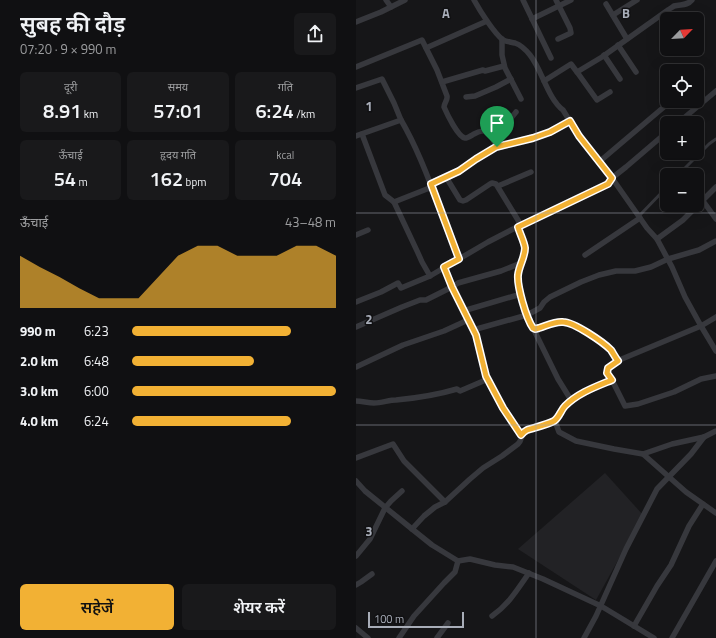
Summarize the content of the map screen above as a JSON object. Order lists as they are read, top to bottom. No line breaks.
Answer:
{"scale_bar":"100 m","north":"top right","page":{"heading":["सुबह की दौड़","07:20 · 9 × 990 m"],"map_buttons":["+","−"],"stats":[["दूरी","8.91 km"],["समय","57:01"],["गति","6:24 /km"],["ऊँचाई","54 m"],["हृदय गति","162 bpm"],["kcal","704"]],"chart":["ऊँचाई","43–48 m"],"list":[{"name":"990 m","note":"6:23"},{"name":"2.0 km","note":"6:48"},{"name":"3.0 km","note":"6:00"},{"name":"4.0 km","note":"6:24"}],"buttons":["सहेजें","शेयर करें"],"scale":"100 m"},"grid":{"columns":["A","B"],"rows":["1","2","3"]}}
